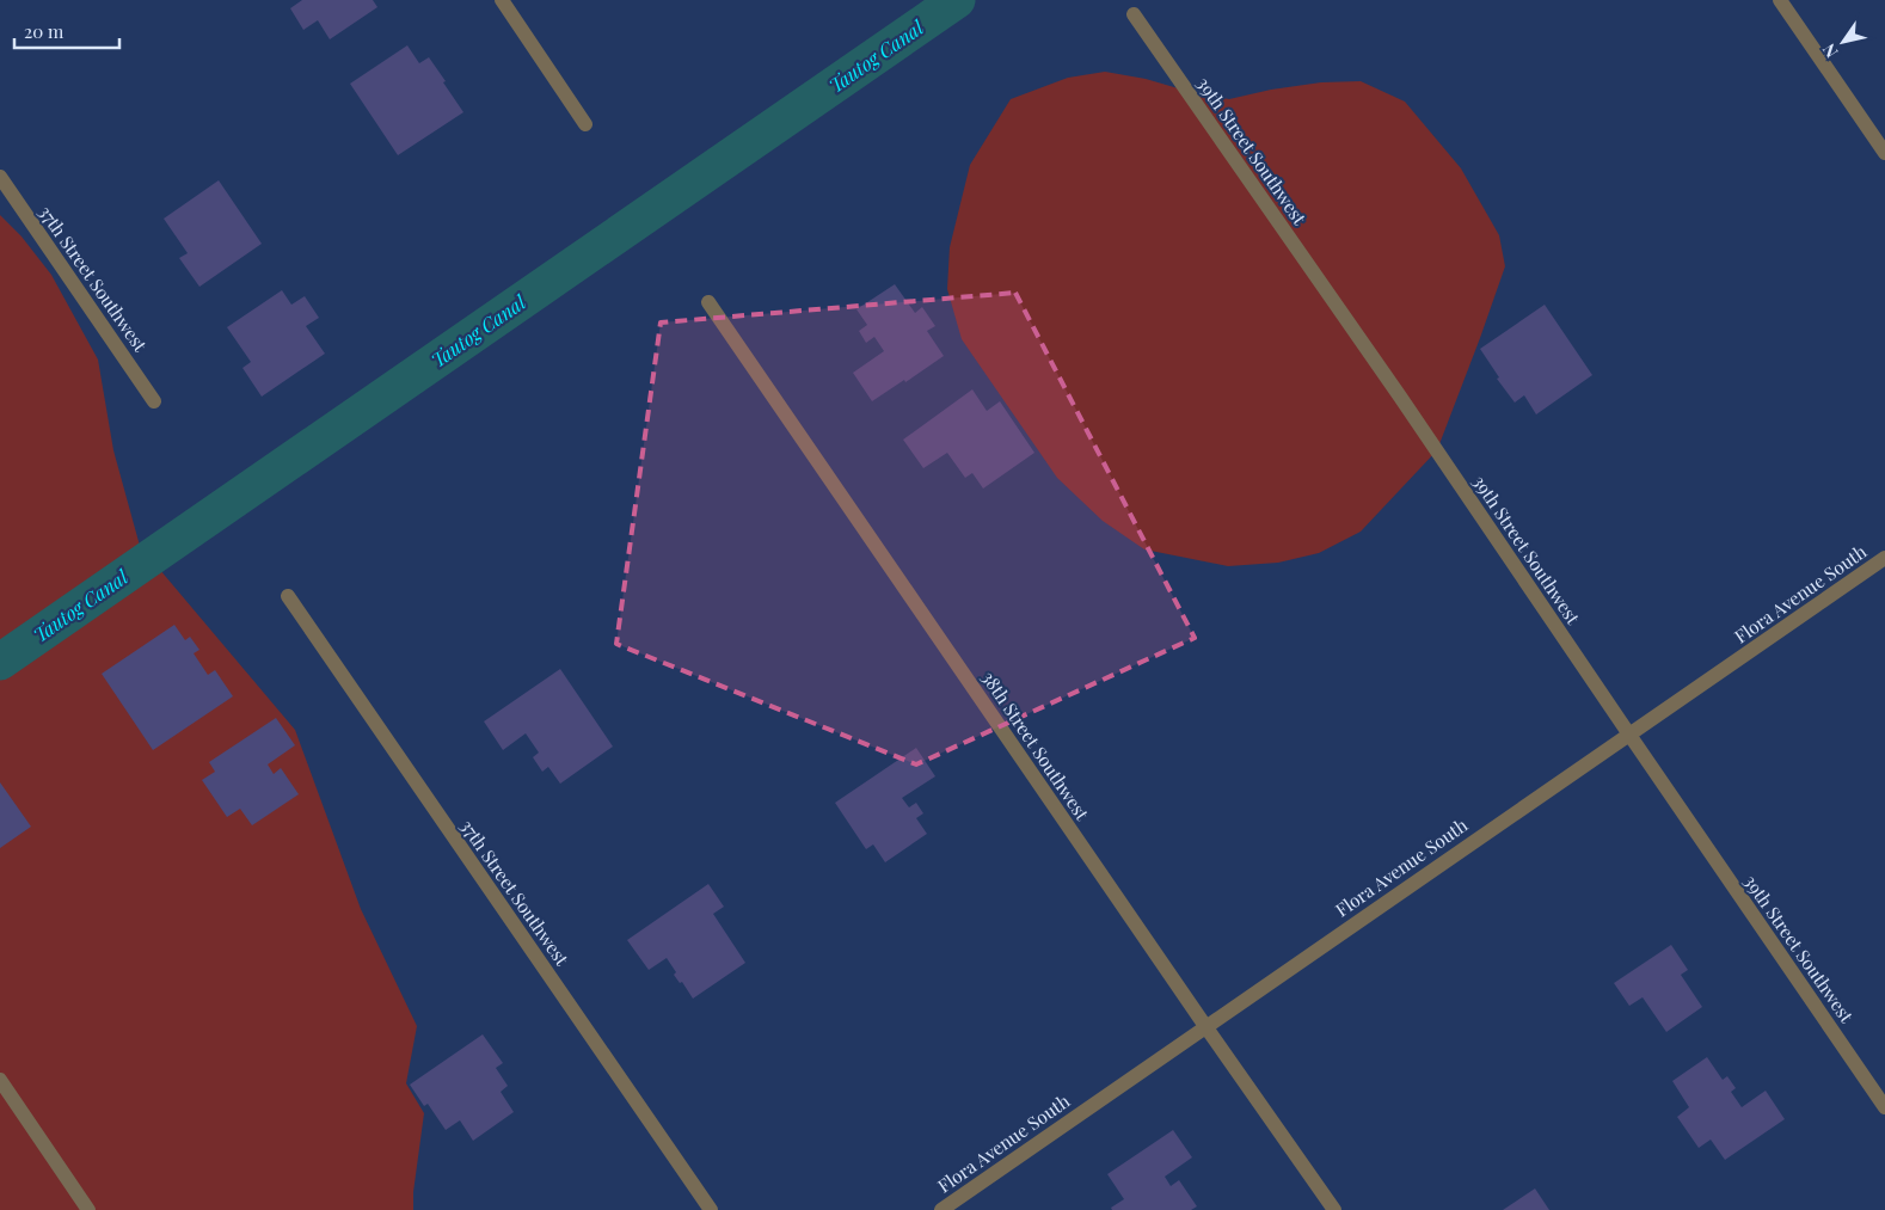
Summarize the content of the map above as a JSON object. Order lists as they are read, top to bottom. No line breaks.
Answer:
{"streets":{"street":["39th Street Southwest","37th Street Southwest","Flora Avenue South","38th Street Southwest"]},"crossings":[["39th Street Southwest","Flora Avenue South"],["Flora Avenue South","38th Street Southwest"]],"water":["Tautog Canal"],"scale_bar":"20 m","north":"bottom left"}
